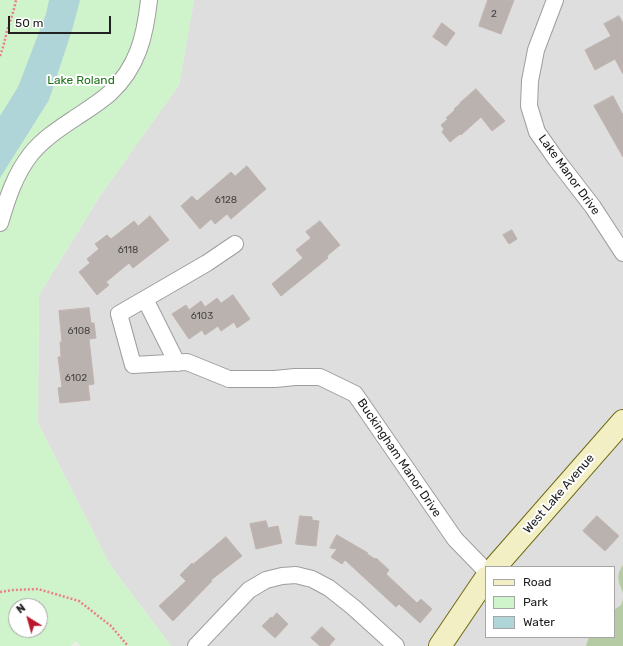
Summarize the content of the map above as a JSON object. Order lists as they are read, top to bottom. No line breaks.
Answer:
{"streets":{"street":["Lake Manor Drive","Buckingham Manor Drive","West Lake Avenue"]},"parks":["Lake Roland"],"house_numbers":["2","6128","6118","6103","6108","6102"],"legend":["Road","Park","Water"],"scale_bar":"50 m","north":"top left"}
